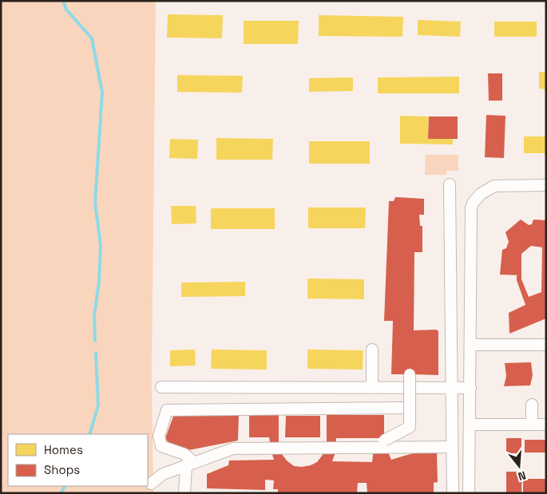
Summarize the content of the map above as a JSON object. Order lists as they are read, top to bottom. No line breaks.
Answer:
{"legend":["Homes","Shops"],"north":"bottom"}
